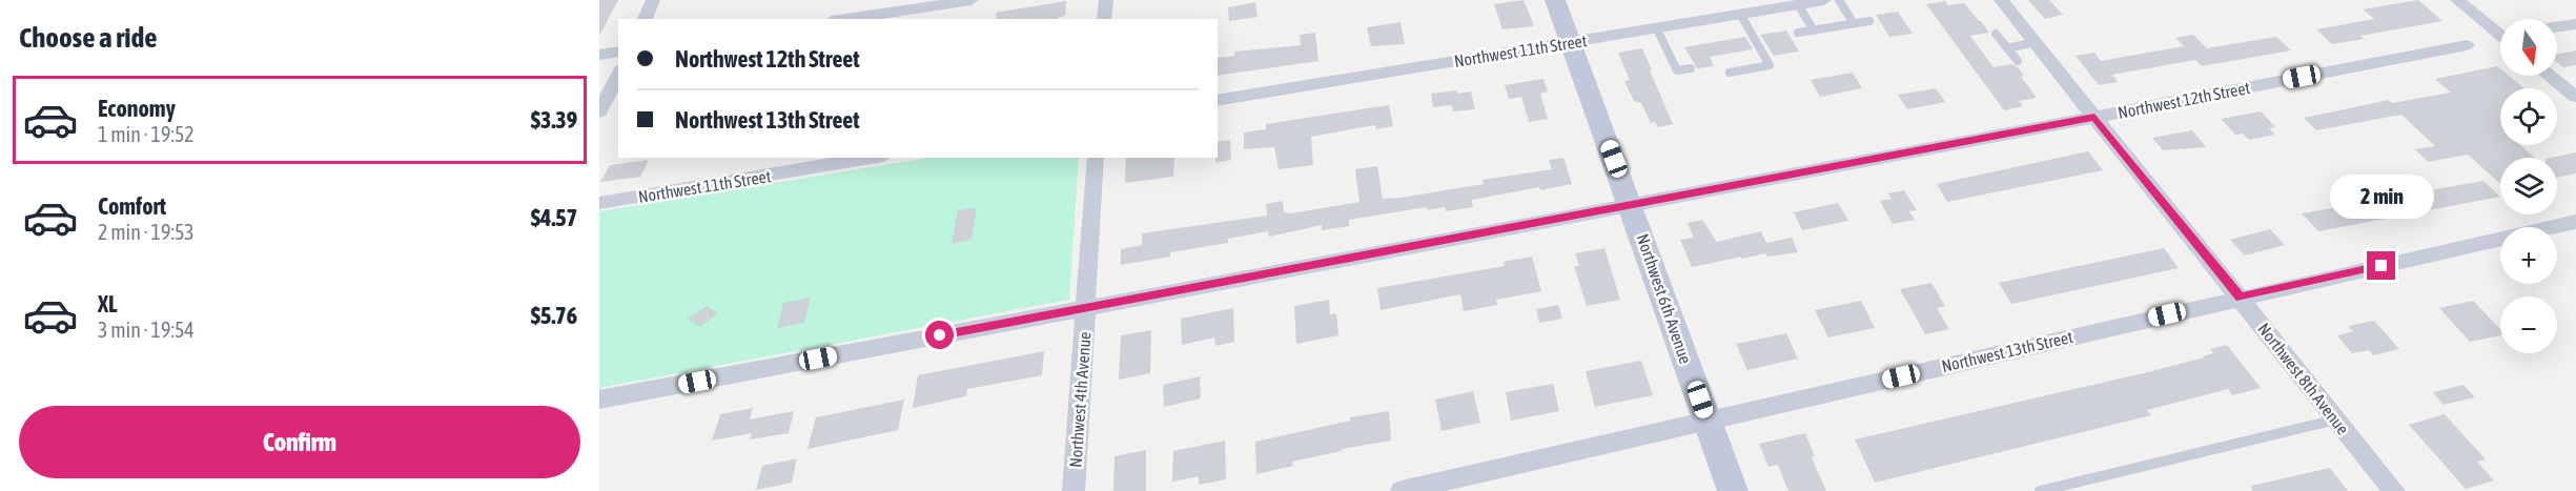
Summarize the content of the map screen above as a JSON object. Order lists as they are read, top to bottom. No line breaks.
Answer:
{"streets":{"street":["Northwest 11th Street","Northwest 12th Street","Northwest 6th Avenue","Northwest 13th Street","Northwest 8th Avenue","Northwest 4th Avenue"]},"crossings":[["Northwest 11th Street","Northwest 6th Avenue"],["Northwest 12th Street","Northwest 6th Avenue"],["Northwest 12th Street","Northwest 8th Avenue"],["Northwest 12th Street","Northwest 4th Avenue"],["Northwest 6th Avenue","Northwest 13th Street"],["Northwest 13th Street","Northwest 8th Avenue"]],"north":"bottom","page":{"heading":"Choose a ride","map_buttons":["+","−"],"banner":["Northwest 12th Street","Northwest 13th Street"],"list":[{"name":"Economy","note":"1 min · 19:52","value":"$3.39"},{"name":"Comfort","note":"2 min · 19:53","value":"$4.57"},{"name":"XL","note":"3 min · 19:54","value":"$5.76"}],"bubble":"2 min","buttons":"Confirm"}}
